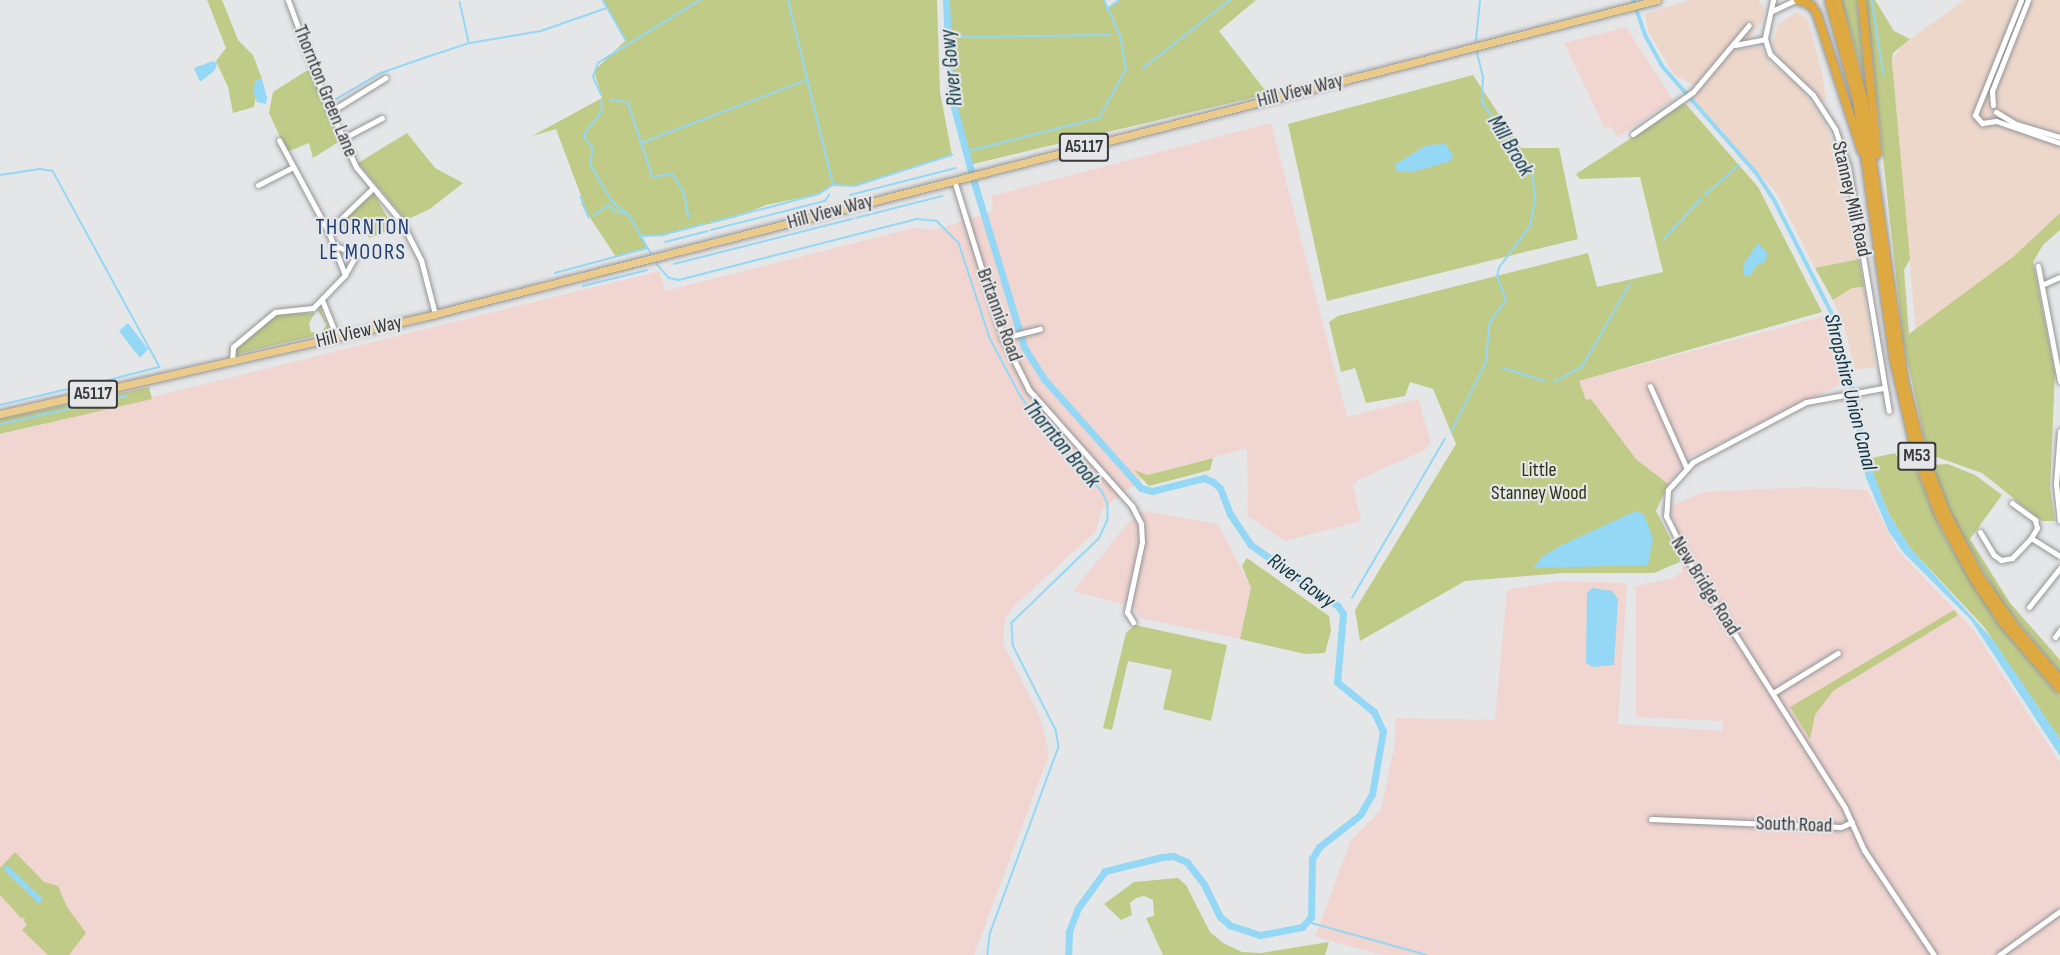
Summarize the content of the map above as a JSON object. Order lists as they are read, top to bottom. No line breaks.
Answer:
{"streets":{"highway":["M53"],"main road":["Hill View Way","A5117"],"street":["Thornton Green Lane","Stanney Mill Road","Britannia Road","New Bridge Road","South Road"]},"crossings":[["Thornton Green Lane","Hill View Way"],["Hill View Way","Britannia Road"],["Stanney Mill Road","New Bridge Road"],["New Bridge Road","South Road"]],"districts":["THORNTON LE MOORS"],"water":["River Gowy","Mill Brook","Shropshire Union Canal","Thornton Brook"],"parks":["Little Stanney Wood"]}
